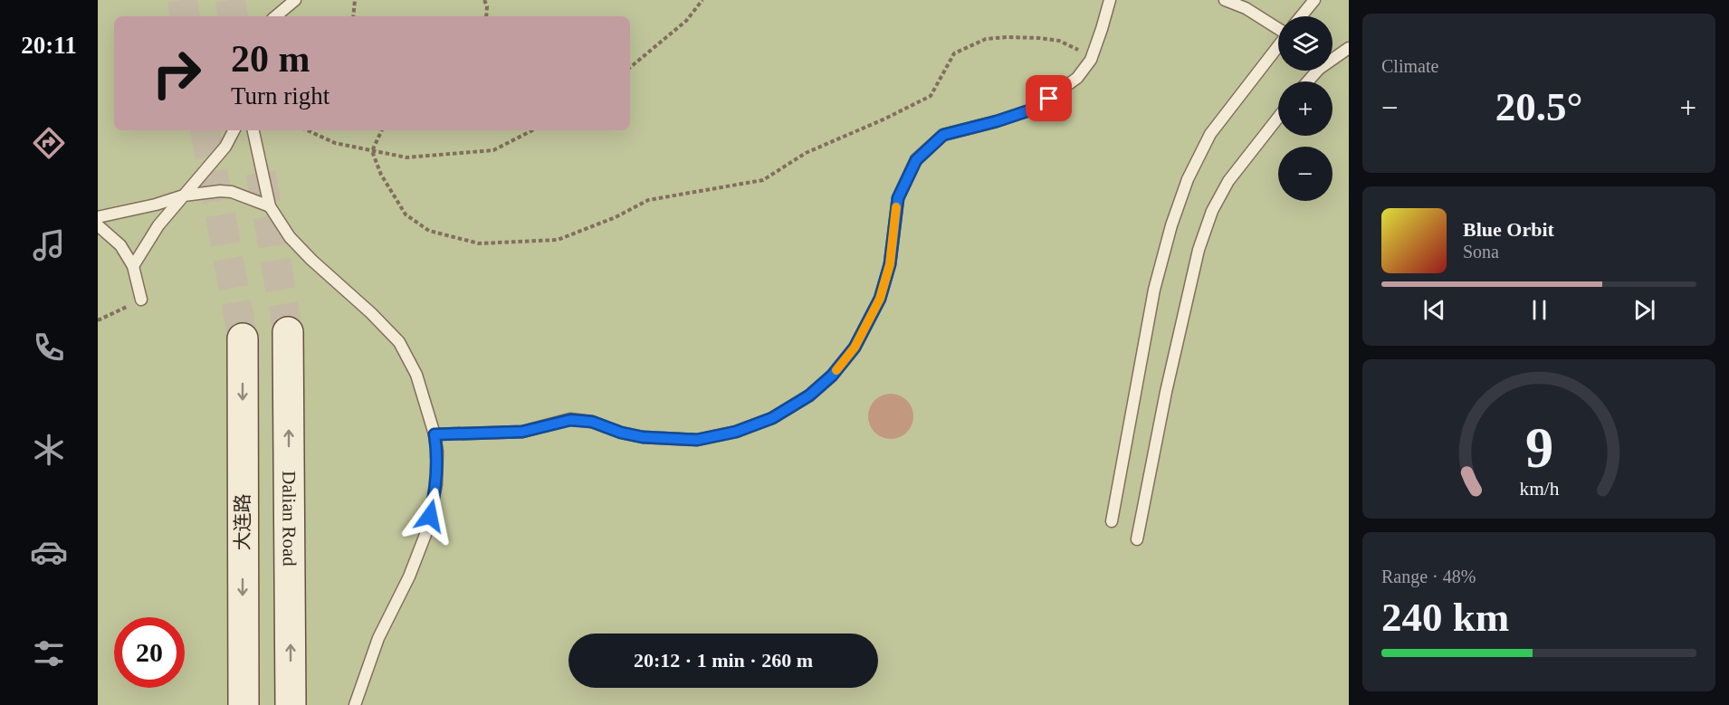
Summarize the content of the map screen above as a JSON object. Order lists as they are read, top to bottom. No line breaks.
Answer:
{"streets":{"main road":["Dalian Road","大连路"]},"one_way":["Dalian Road","大连路"],"page":{"tabs":"20:11","tile":["Climate",["Range · 48%","240 km"]],"map_buttons":["+","−"],"turn":["20 m","Turn right"],"heat":["−","20.5°","+"],"song":["Blue Orbit","Sona"],"limit":"20","trip":"20:12 · 1 min · 260 m","gauge":["9","km/h"]}}
